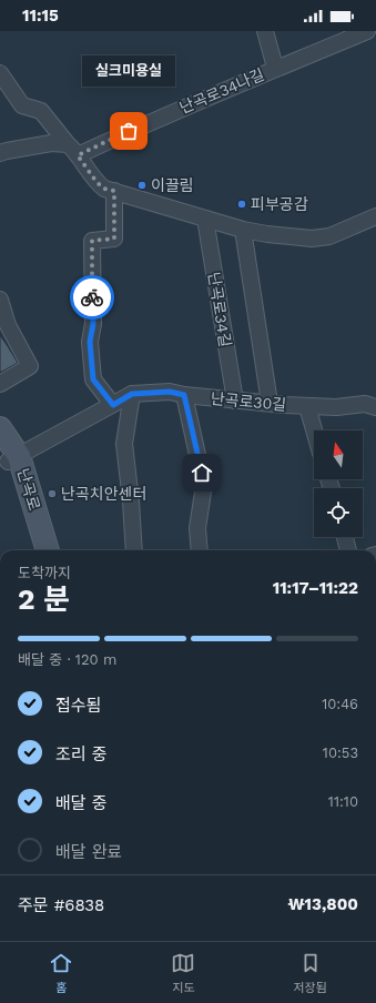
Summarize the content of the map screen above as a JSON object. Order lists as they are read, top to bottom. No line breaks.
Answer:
{"streets":{"main road":["난곡로"],"street":["난곡로34나길","난곡로34길","난곡로30길"]},"crossings":[["난곡로34길","난곡로30길"],["난곡로30길","난곡로"]],"places":["실크미용실","이끌림","피부공감","난곡치안센터"],"north":"top","page":{"status":"11:15","bubble":"실크미용실","heading":["2 분","도착까지","11:17–11:22"],"panel":["주문 #6838","₩13,800"],"bar":"배달 중 · 120 m","list":[["접수됨","10:46"],["조리 중","10:53"],["배달 중","11:10"],"배달 완료"],"tabs":["홈","지도","저장됨"]}}
